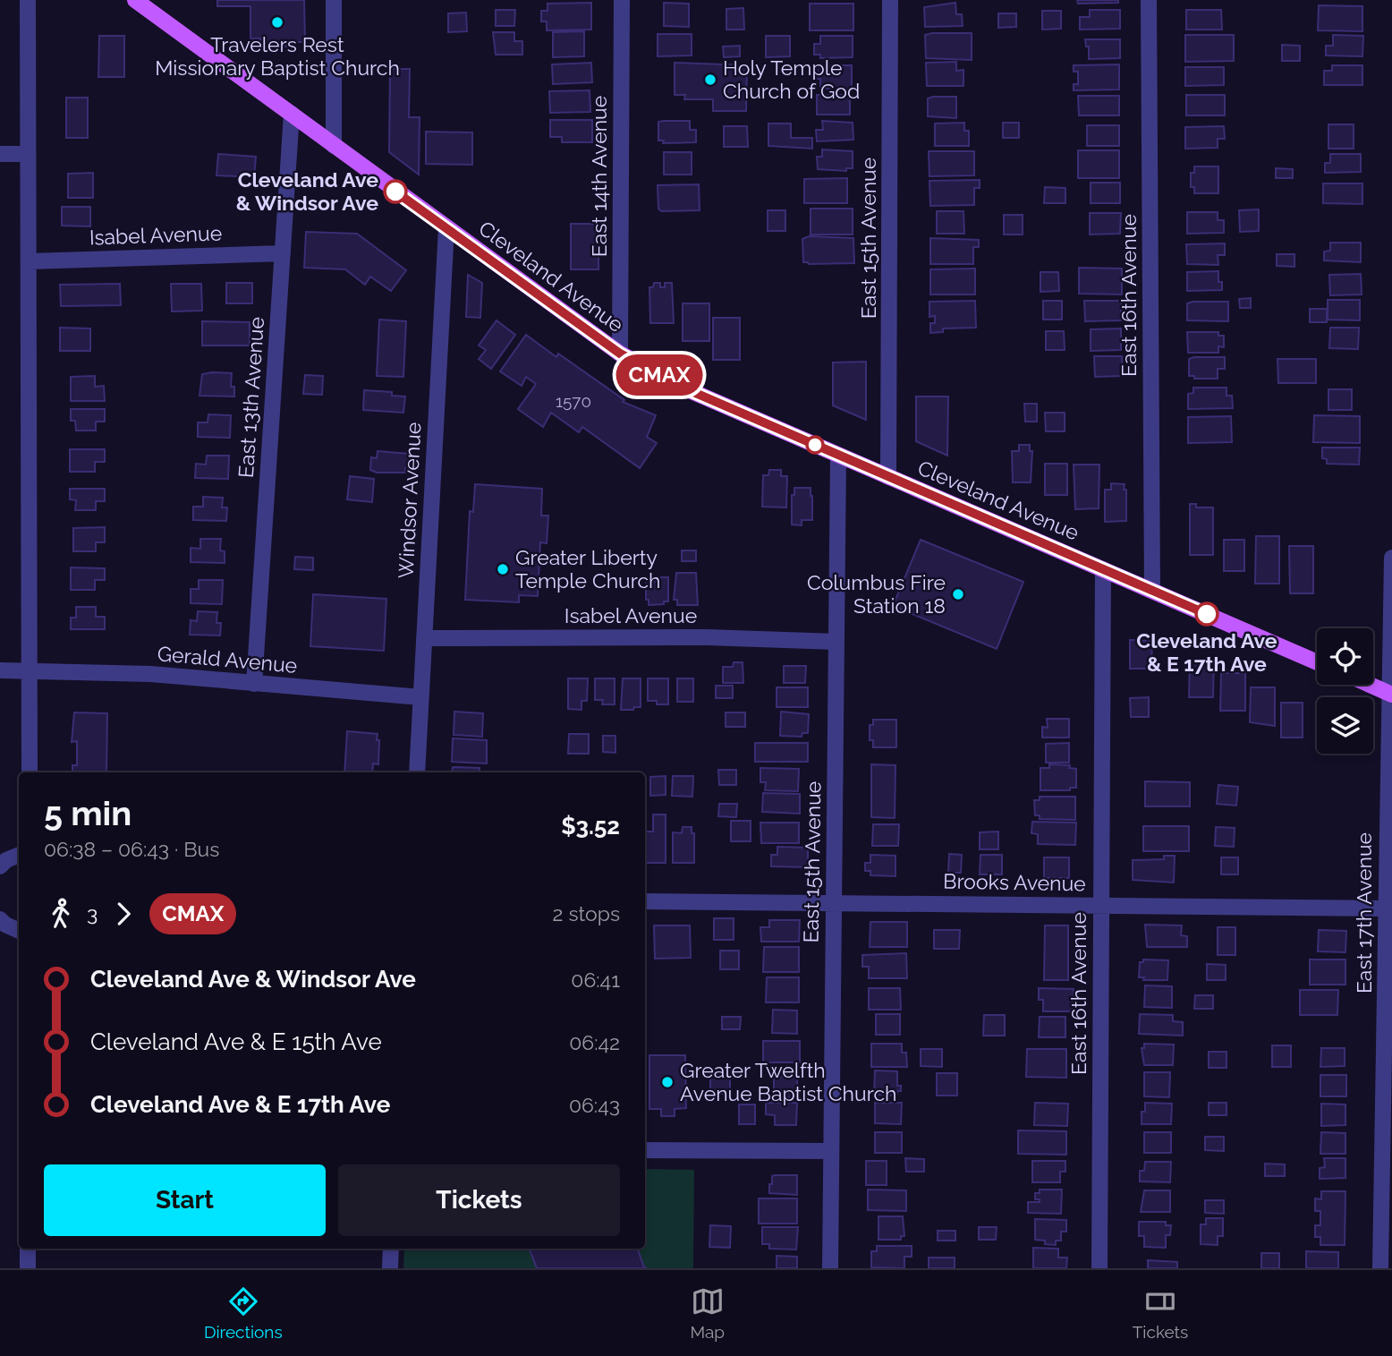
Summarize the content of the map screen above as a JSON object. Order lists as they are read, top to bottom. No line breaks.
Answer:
{"streets":{"main road":["Cleveland Avenue"],"street":["East 14th Avenue","Isabel Avenue","East 15th Avenue","East 16th Avenue","East 13th Avenue","Windsor Avenue","Gerald Avenue","Brooks Avenue","East 17th Avenue"]},"crossings":[["East 14th Avenue","Cleveland Avenue"],["Isabel Avenue","East 15th Avenue"],["Isabel Avenue","East 13th Avenue"],["Isabel Avenue","Windsor Avenue"],["East 15th Avenue","Cleveland Avenue"],["East 15th Avenue","Brooks Avenue"],["Cleveland Avenue","East 16th Avenue"],["Cleveland Avenue","East 13th Avenue"],["Cleveland Avenue","Windsor Avenue"],["East 16th Avenue","Brooks Avenue"],["East 13th Avenue","Gerald Avenue"],["Windsor Avenue","Gerald Avenue"],["Brooks Avenue","East 17th Avenue"]],"places":["Travelers Rest Missionary Baptist Church","Holy Temple Church of God","Cleveland Ave & Windsor Ave","Greater Liberty Temple Church","Columbus Fire Station 18","Cleveland Ave & E 17th Ave","Greater Twelfth Avenue Baptist Church"],"lines":["bus line CMAX"],"house_numbers":["1570"],"page":{"on_map":"CMAX","heading":["5 min","06:38 – 06:43 · Bus","$3.52"],"legs":["3","CMAX","2 stops"],"list":[{"name":"Cleveland Ave & Windsor Ave","value":"06:41"},{"name":"Cleveland Ave & E 15th Ave","value":"06:42"},{"name":"Cleveland Ave & E 17th Ave","value":"06:43"}],"buttons":["Start","Tickets"],"tabs":["Directions","Map","Tickets"]}}
